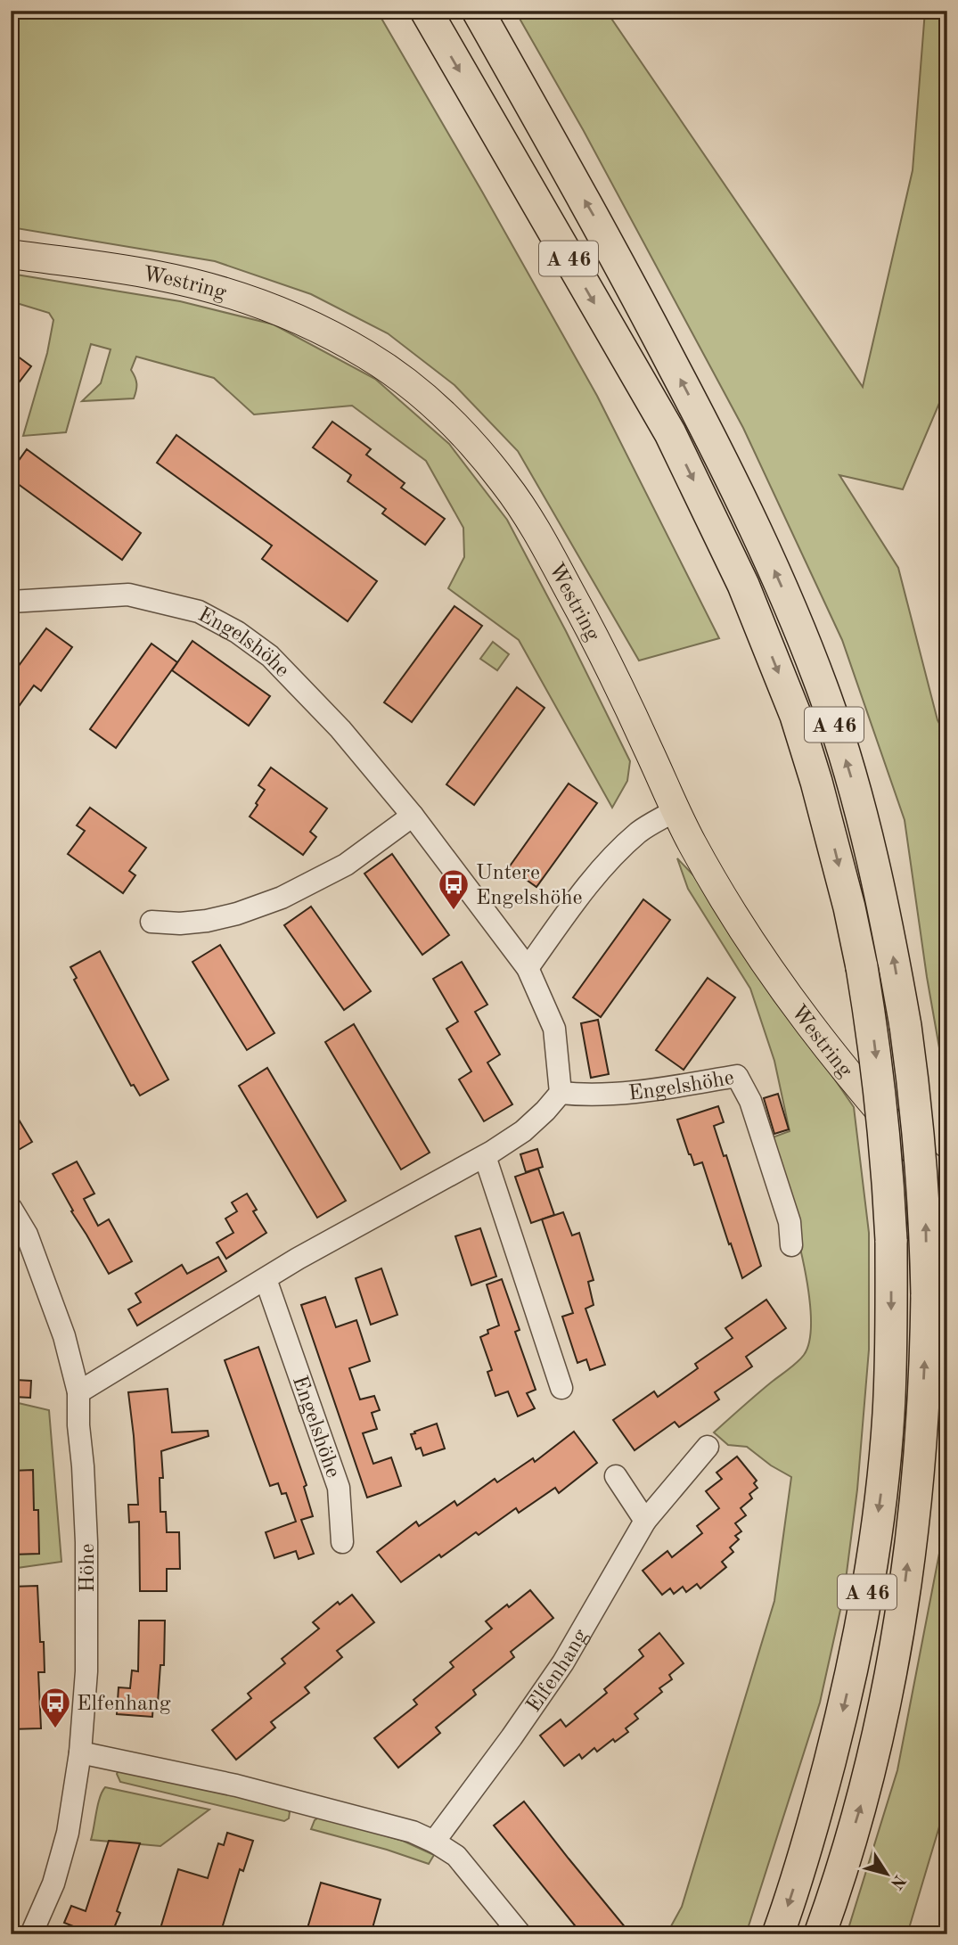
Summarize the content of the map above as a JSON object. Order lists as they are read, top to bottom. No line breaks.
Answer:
{"streets":{"highway":["A 46"],"main road":["Westring"],"street":["Engelshöhe","Höhe","Elfenhang"]},"places":{"bus stop":["Untere Engelshöhe","Elfenhang"]},"north":"bottom right"}
